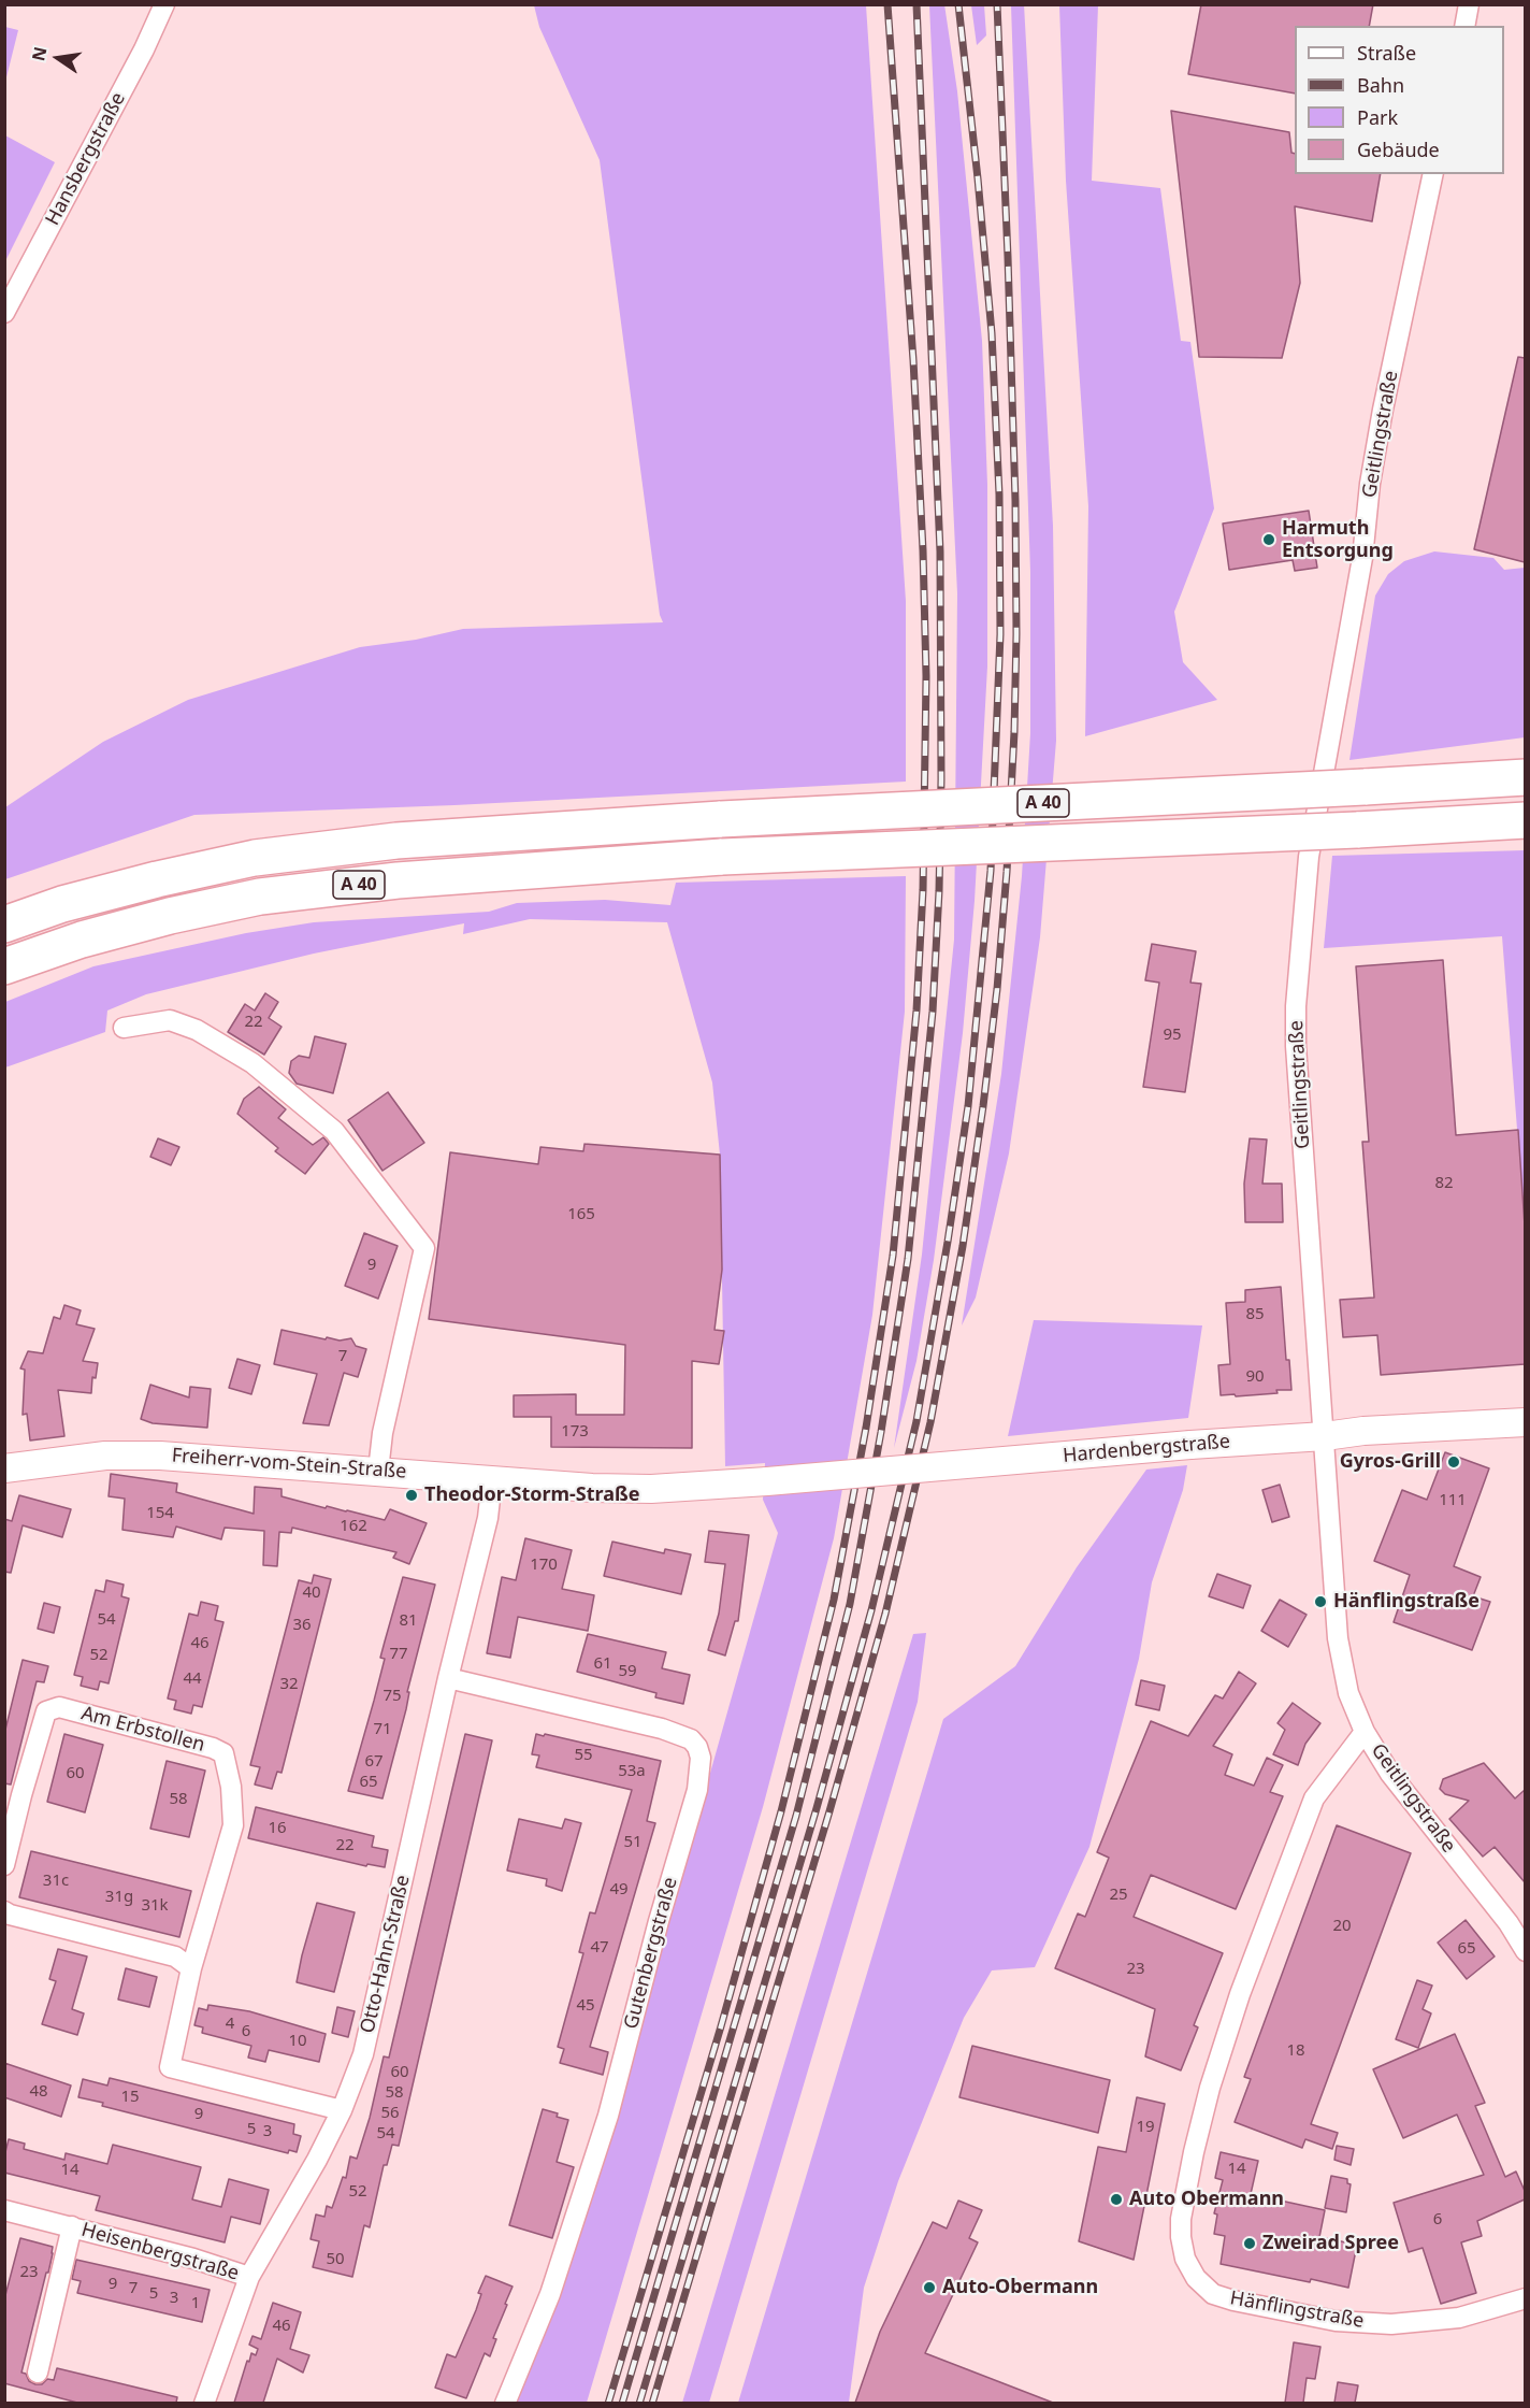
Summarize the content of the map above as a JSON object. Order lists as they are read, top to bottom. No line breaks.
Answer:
{"streets":{"highway":["A 40"],"street":["Hansbergstraße","Geitlingstraße","Hardenbergstraße","Freiherr-vom-Stein-Straße","Am Erbstollen","Gutenbergstraße","Otto-Hahn-Straße","Heisenbergstraße","Hänflingstraße"]},"crossings":[["Geitlingstraße","Hardenbergstraße"],["Geitlingstraße","Hänflingstraße"],["Hardenbergstraße","Freiherr-vom-Stein-Straße"],["Freiherr-vom-Stein-Straße","Otto-Hahn-Straße"],["Am Erbstollen","Otto-Hahn-Straße"],["Gutenbergstraße","Otto-Hahn-Straße"],["Otto-Hahn-Straße","Heisenbergstraße"]],"places":["Harmuth Entsorgung","Gyros-Grill","Theodor-Storm-Straße","Hänflingstraße","Auto Obermann","Zweirad Spree","Auto-Obermann"],"house_numbers":["22","95","82","165","9","85","7","90","173","111","154","162","170","40","54","81","36","46","77","52","61","59","44","32","75","71","55","67","53a","60","65","58","16","51","22","31c","49","25","31g","31k","20","47","65","23","45","4","6","10","18","60","48","58","15","56","9","19","5","3","54","14","14","52","6","50","23","9","7","5","3","1","46"],"legend":["Straße","Bahn","Park","Gebäude"],"north":"left"}
